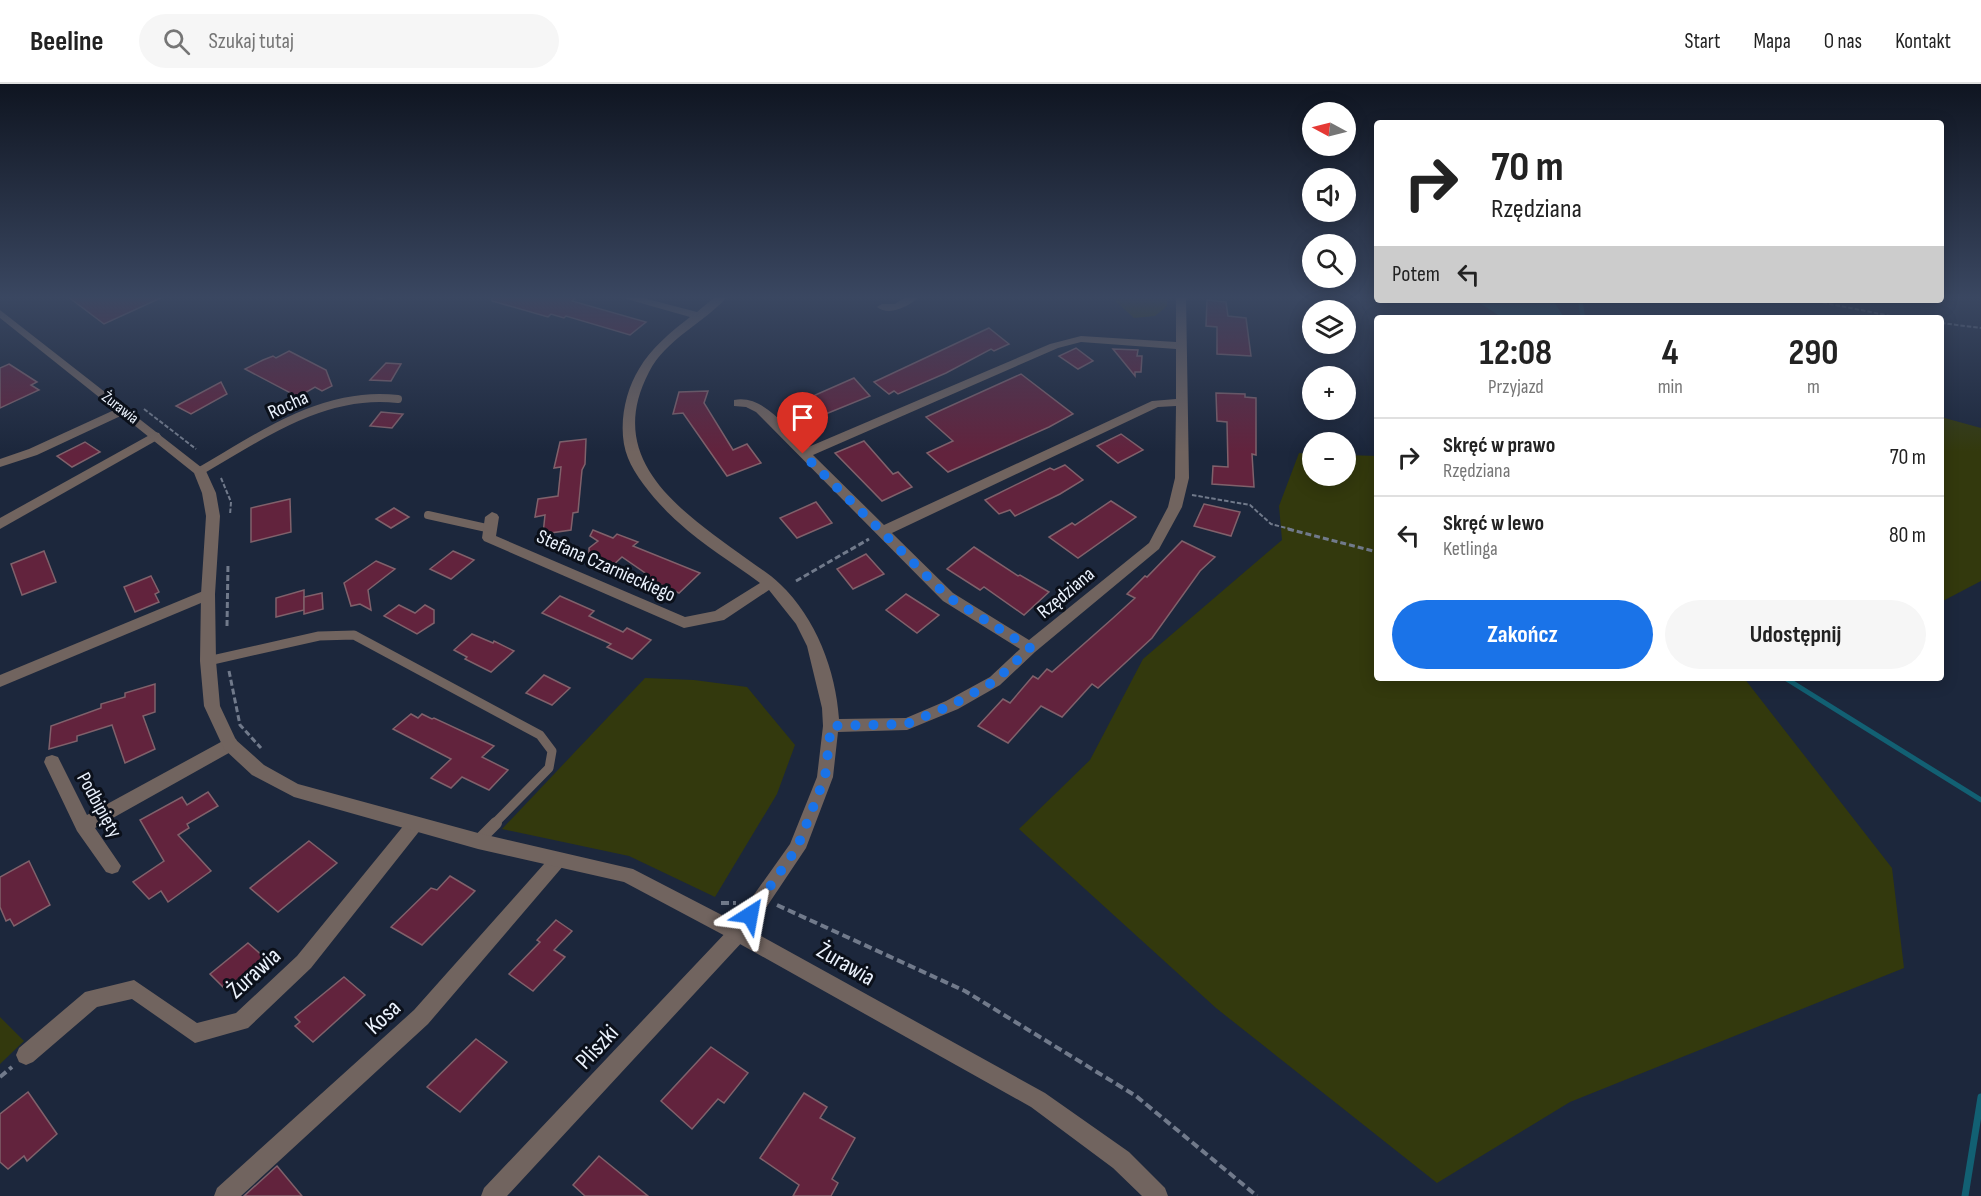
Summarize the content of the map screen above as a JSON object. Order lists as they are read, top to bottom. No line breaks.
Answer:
{"streets":{"street":["Żurawia","Stefana Czarnieckiego","Rzędziana","Podbipięty","Kosa","Pliszki"],"lane":["Rocha"]},"crossings":[["Rocha","Żurawia"],["Żurawia","Kosa"],["Żurawia","Pliszki"]],"north":"left","page":{"header":"Beeline","search":"Szukaj tutaj","nav":["Start","Mapa","O nas","Kontakt"],"map_buttons":["+","−"],"turn":["70 m","Rzędziana"],"then":"Potem","eta":["12:08","Przyjazd","4","min","290","m"],"list":[{"name":"Skręć w prawo","note":"Rzędziana","value":"70 m"},{"name":"Skręć w lewo","note":"Ketlinga","value":"80 m"}],"buttons":["Zakończ","Udostępnij"]}}
